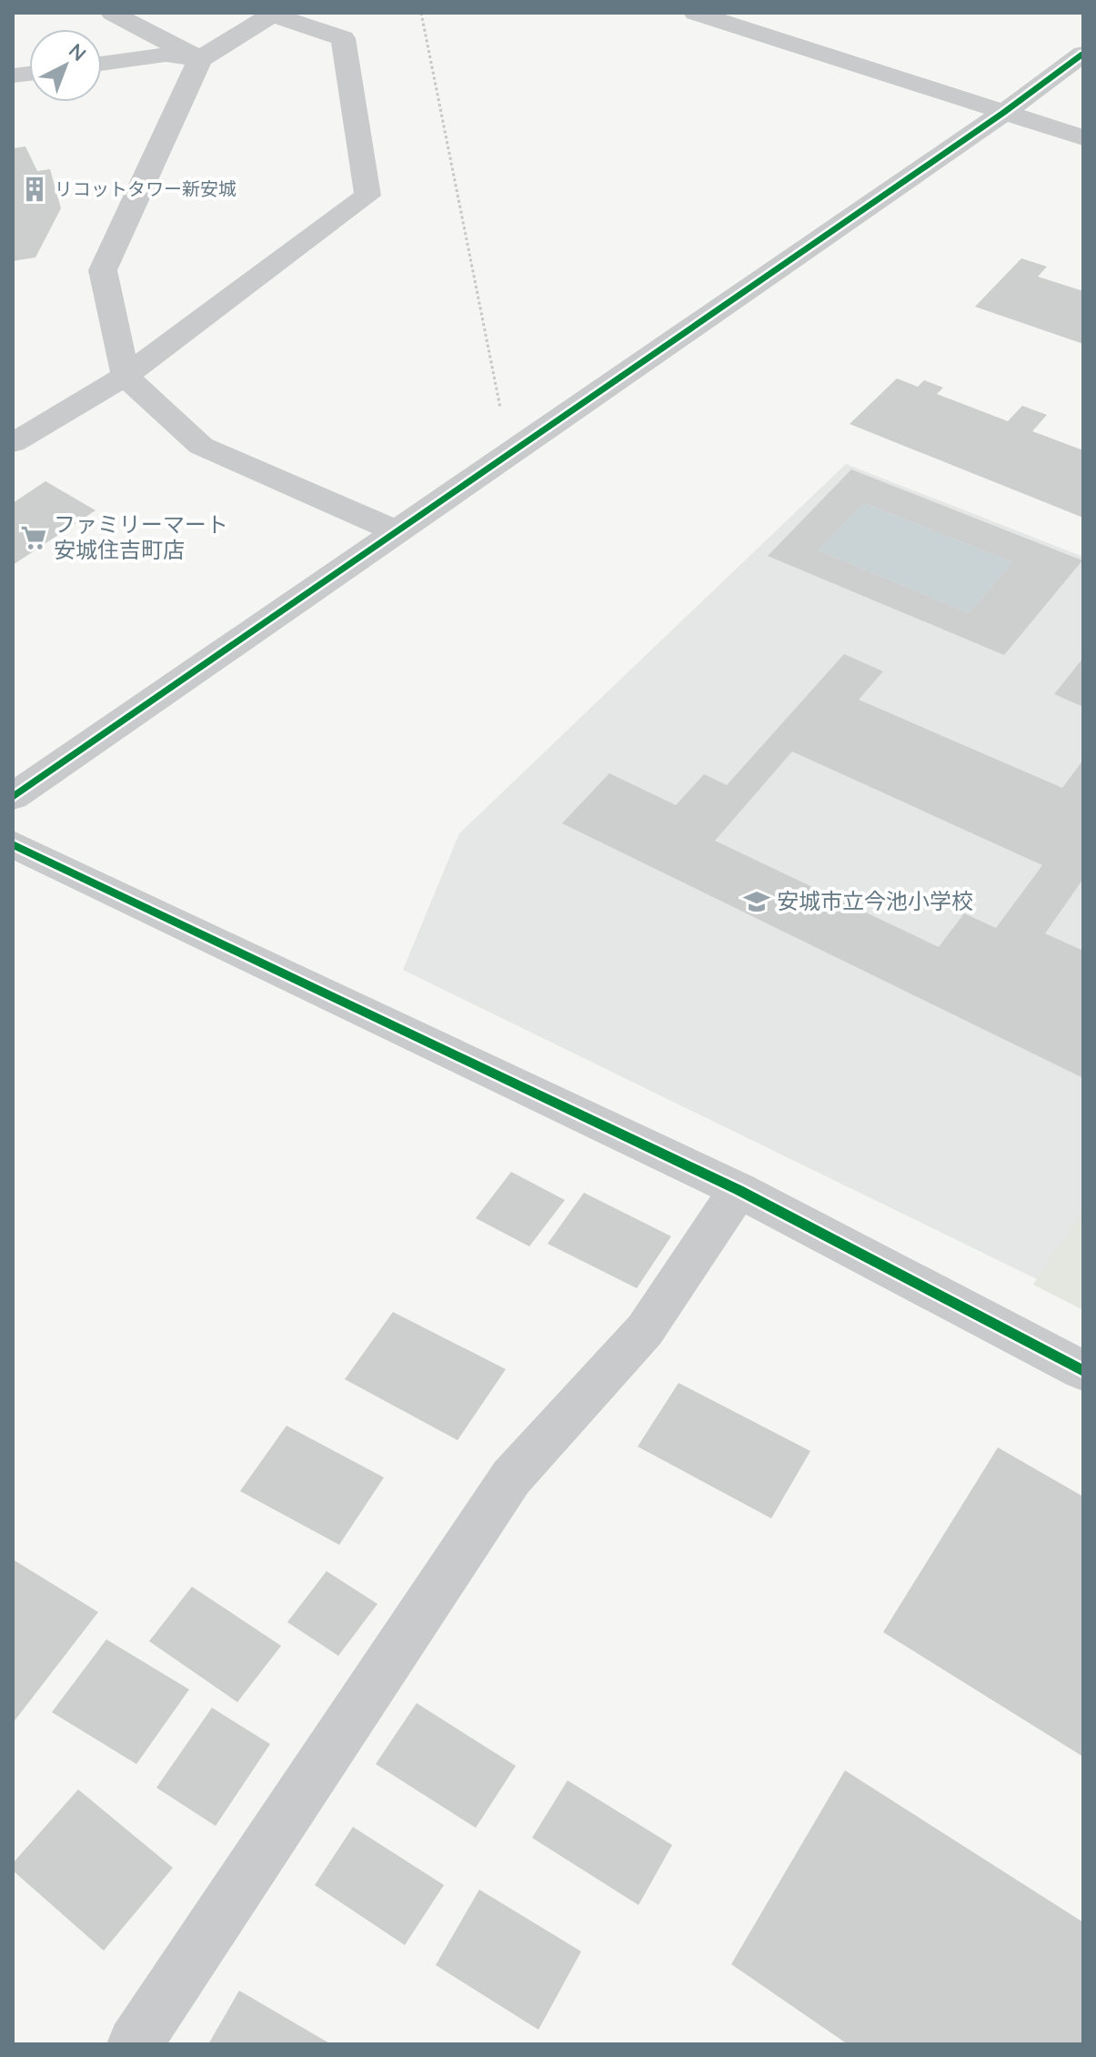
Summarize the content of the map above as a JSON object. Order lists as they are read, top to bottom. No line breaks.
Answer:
{"places":{"building":["リコットタワー新安城"],"supermarket":["ファミリーマート 安城住吉町店"],"school or university":["安城市立今池小学校"]},"north":"top right"}
